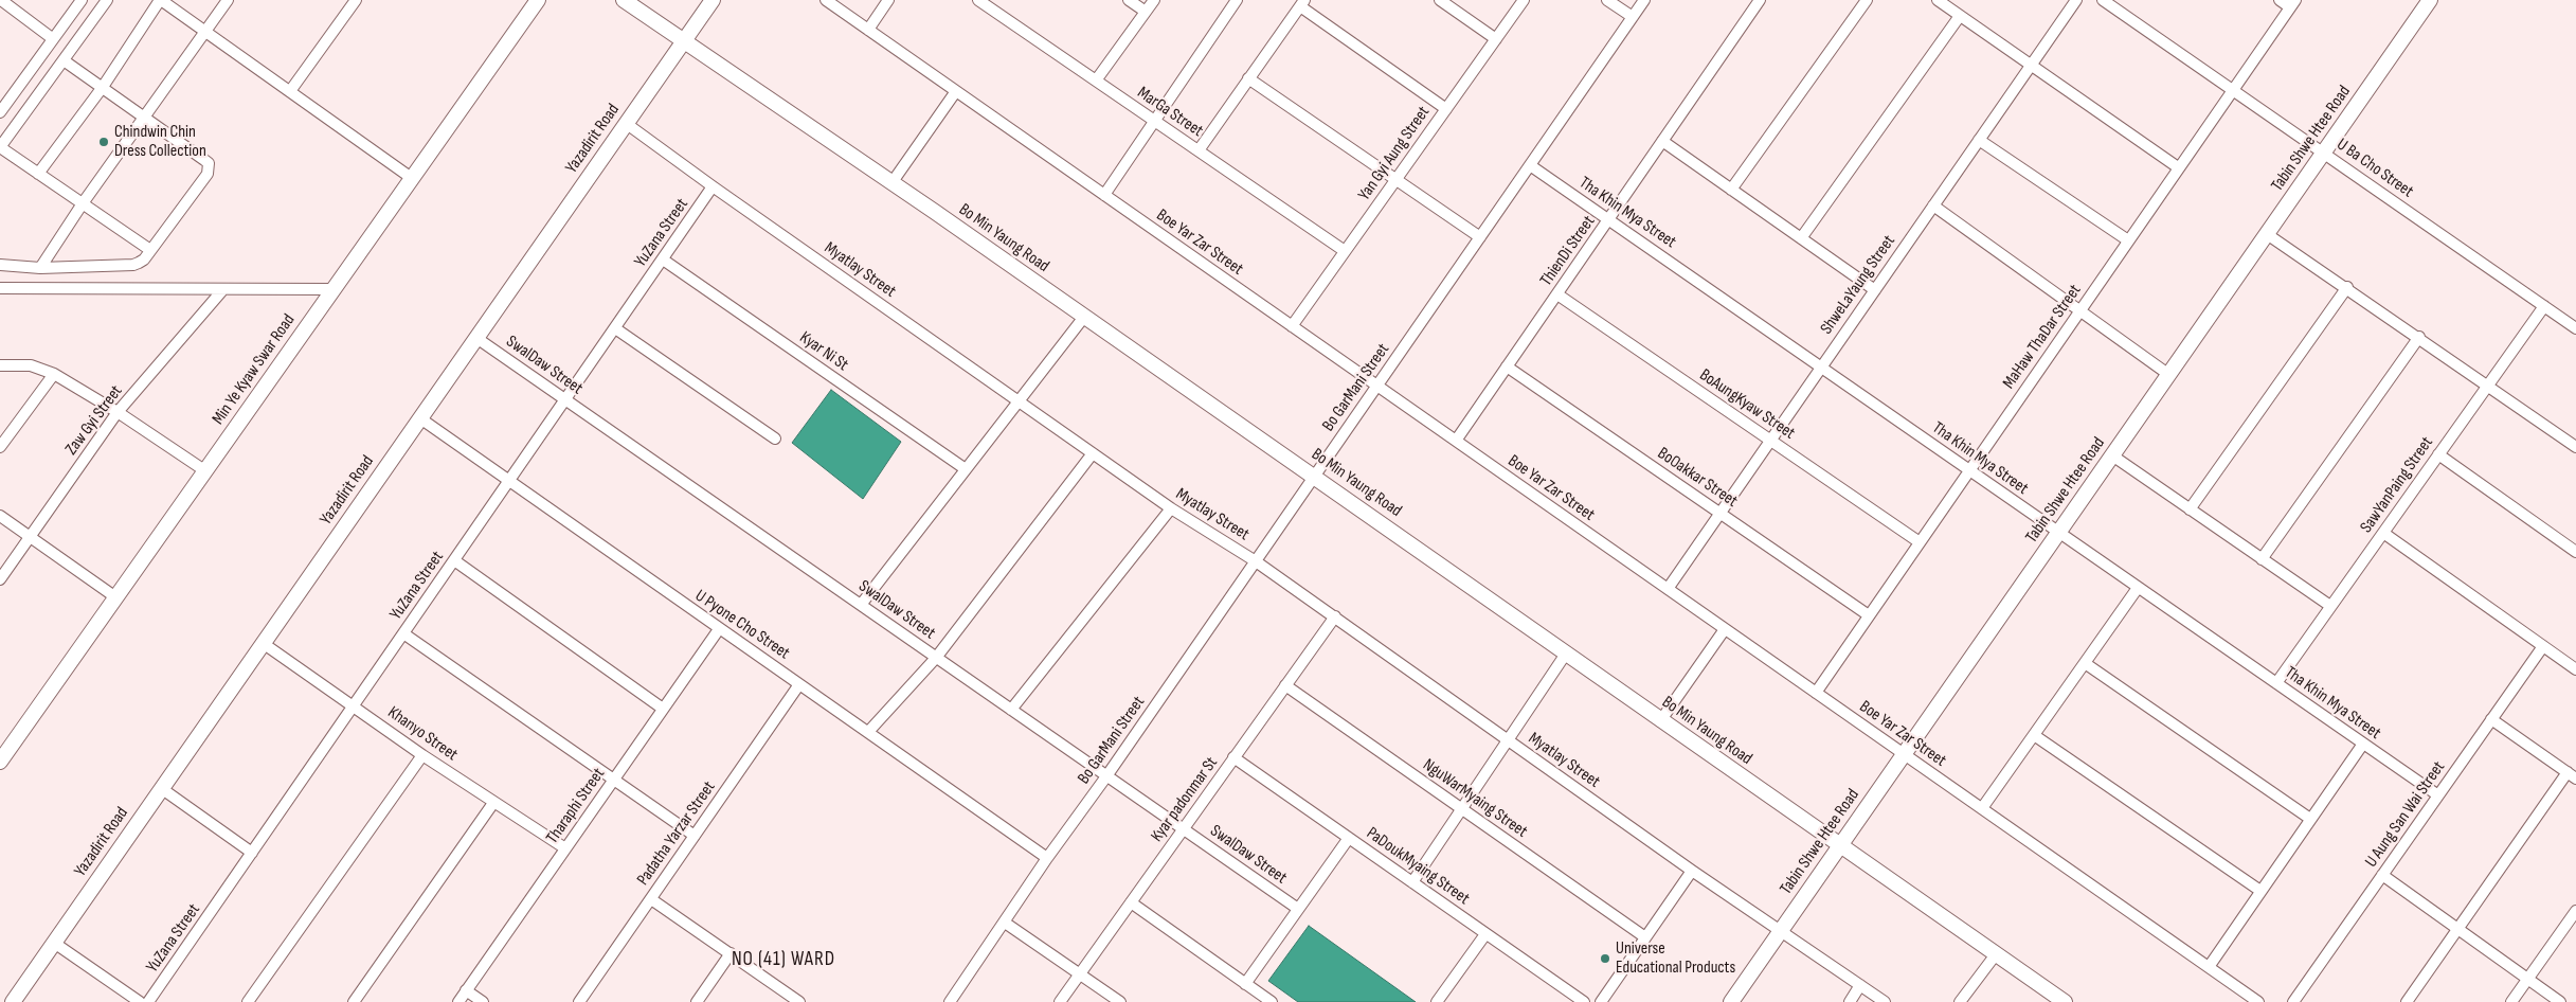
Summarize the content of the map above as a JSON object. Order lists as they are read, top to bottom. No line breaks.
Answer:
{"streets":{"street":["MarGa Street","Yazadirit Road","Tabin Shwe Htee Road","Yan Gyi Aung Street","U Ba Cho Street","Tha Khin Mya Street","YuZana Street","Bo Min Yaung Road","Boe Yar Zar Street","ThienDi Street","Myatlay Street","ShweLaYaung Street","MaHaw ThaDar Street","Kyar Ni St","SwalDaw Street","Min Ye Kyaw Swar Road","Bo GarMani Street","BoAungKyaw Street","Zaw Gyi Street","BoOakkar Street","SawYanPaing Street","U Pyone Cho Street","Khanyo Street","NguWarMyaing Street","Kyar padonmar St","Tharaphi Street","U Aung San Wai Street","Padatha Yarzar Street","PaDoukMyaing Street"]},"crossings":[["MarGa Street","Yan Gyi Aung Street"],["Yazadirit Road","Bo Min Yaung Road"],["Yazadirit Road","Myatlay Street"],["Yazadirit Road","SwalDaw Street"],["Yazadirit Road","U Pyone Cho Street"],["Yazadirit Road","Khanyo Street"],["Tabin Shwe Htee Road","U Ba Cho Street"],["Tabin Shwe Htee Road","Tha Khin Mya Street"],["Tabin Shwe Htee Road","Bo Min Yaung Road"],["Tabin Shwe Htee Road","Boe Yar Zar Street"],["Tabin Shwe Htee Road","Myatlay Street"],["Yan Gyi Aung Street","Boe Yar Zar Street"],["U Ba Cho Street","MaHaw ThaDar Street"],["U Ba Cho Street","SawYanPaing Street"],["Tha Khin Mya Street","ThienDi Street"],["Tha Khin Mya Street","ShweLaYaung Street"],["Tha Khin Mya Street","MaHaw ThaDar Street"],["Tha Khin Mya Street","Bo GarMani Street"],["Tha Khin Mya Street","SawYanPaing Street"],["Tha Khin Mya Street","U Aung San Wai Street"],["YuZana Street","Myatlay Street"],["YuZana Street","Kyar Ni St"],["YuZana Street","SwalDaw Street"],["YuZana Street","U Pyone Cho Street"],["YuZana Street","Khanyo Street"],["Bo Min Yaung Road","Bo GarMani Street"],["Boe Yar Zar Street","ThienDi Street"],["Boe Yar Zar Street","ShweLaYaung Street"],["Boe Yar Zar Street","MaHaw ThaDar Street"],["Boe Yar Zar Street","Bo GarMani Street"],["ThienDi Street","BoAungKyaw Street"],["ThienDi Street","BoOakkar Street"],["Myatlay Street","Bo GarMani Street"],["Myatlay Street","Kyar padonmar St"],["ShweLaYaung Street","BoAungKyaw Street"],["ShweLaYaung Street","BoOakkar Street"],["MaHaw ThaDar Street","BoAungKyaw Street"],["MaHaw ThaDar Street","BoOakkar Street"],["SwalDaw Street","Bo GarMani Street"],["SwalDaw Street","Kyar padonmar St"],["Bo GarMani Street","U Pyone Cho Street"],["U Pyone Cho Street","Tharaphi Street"],["U Pyone Cho Street","Padatha Yarzar Street"],["Khanyo Street","Tharaphi Street"],["NguWarMyaing Street","Kyar padonmar St"],["Kyar padonmar St","PaDoukMyaing Street"]],"districts":["NO (41) WARD"],"places":["Chindwin Chin Dress Collection","Universe Educational Products"]}
